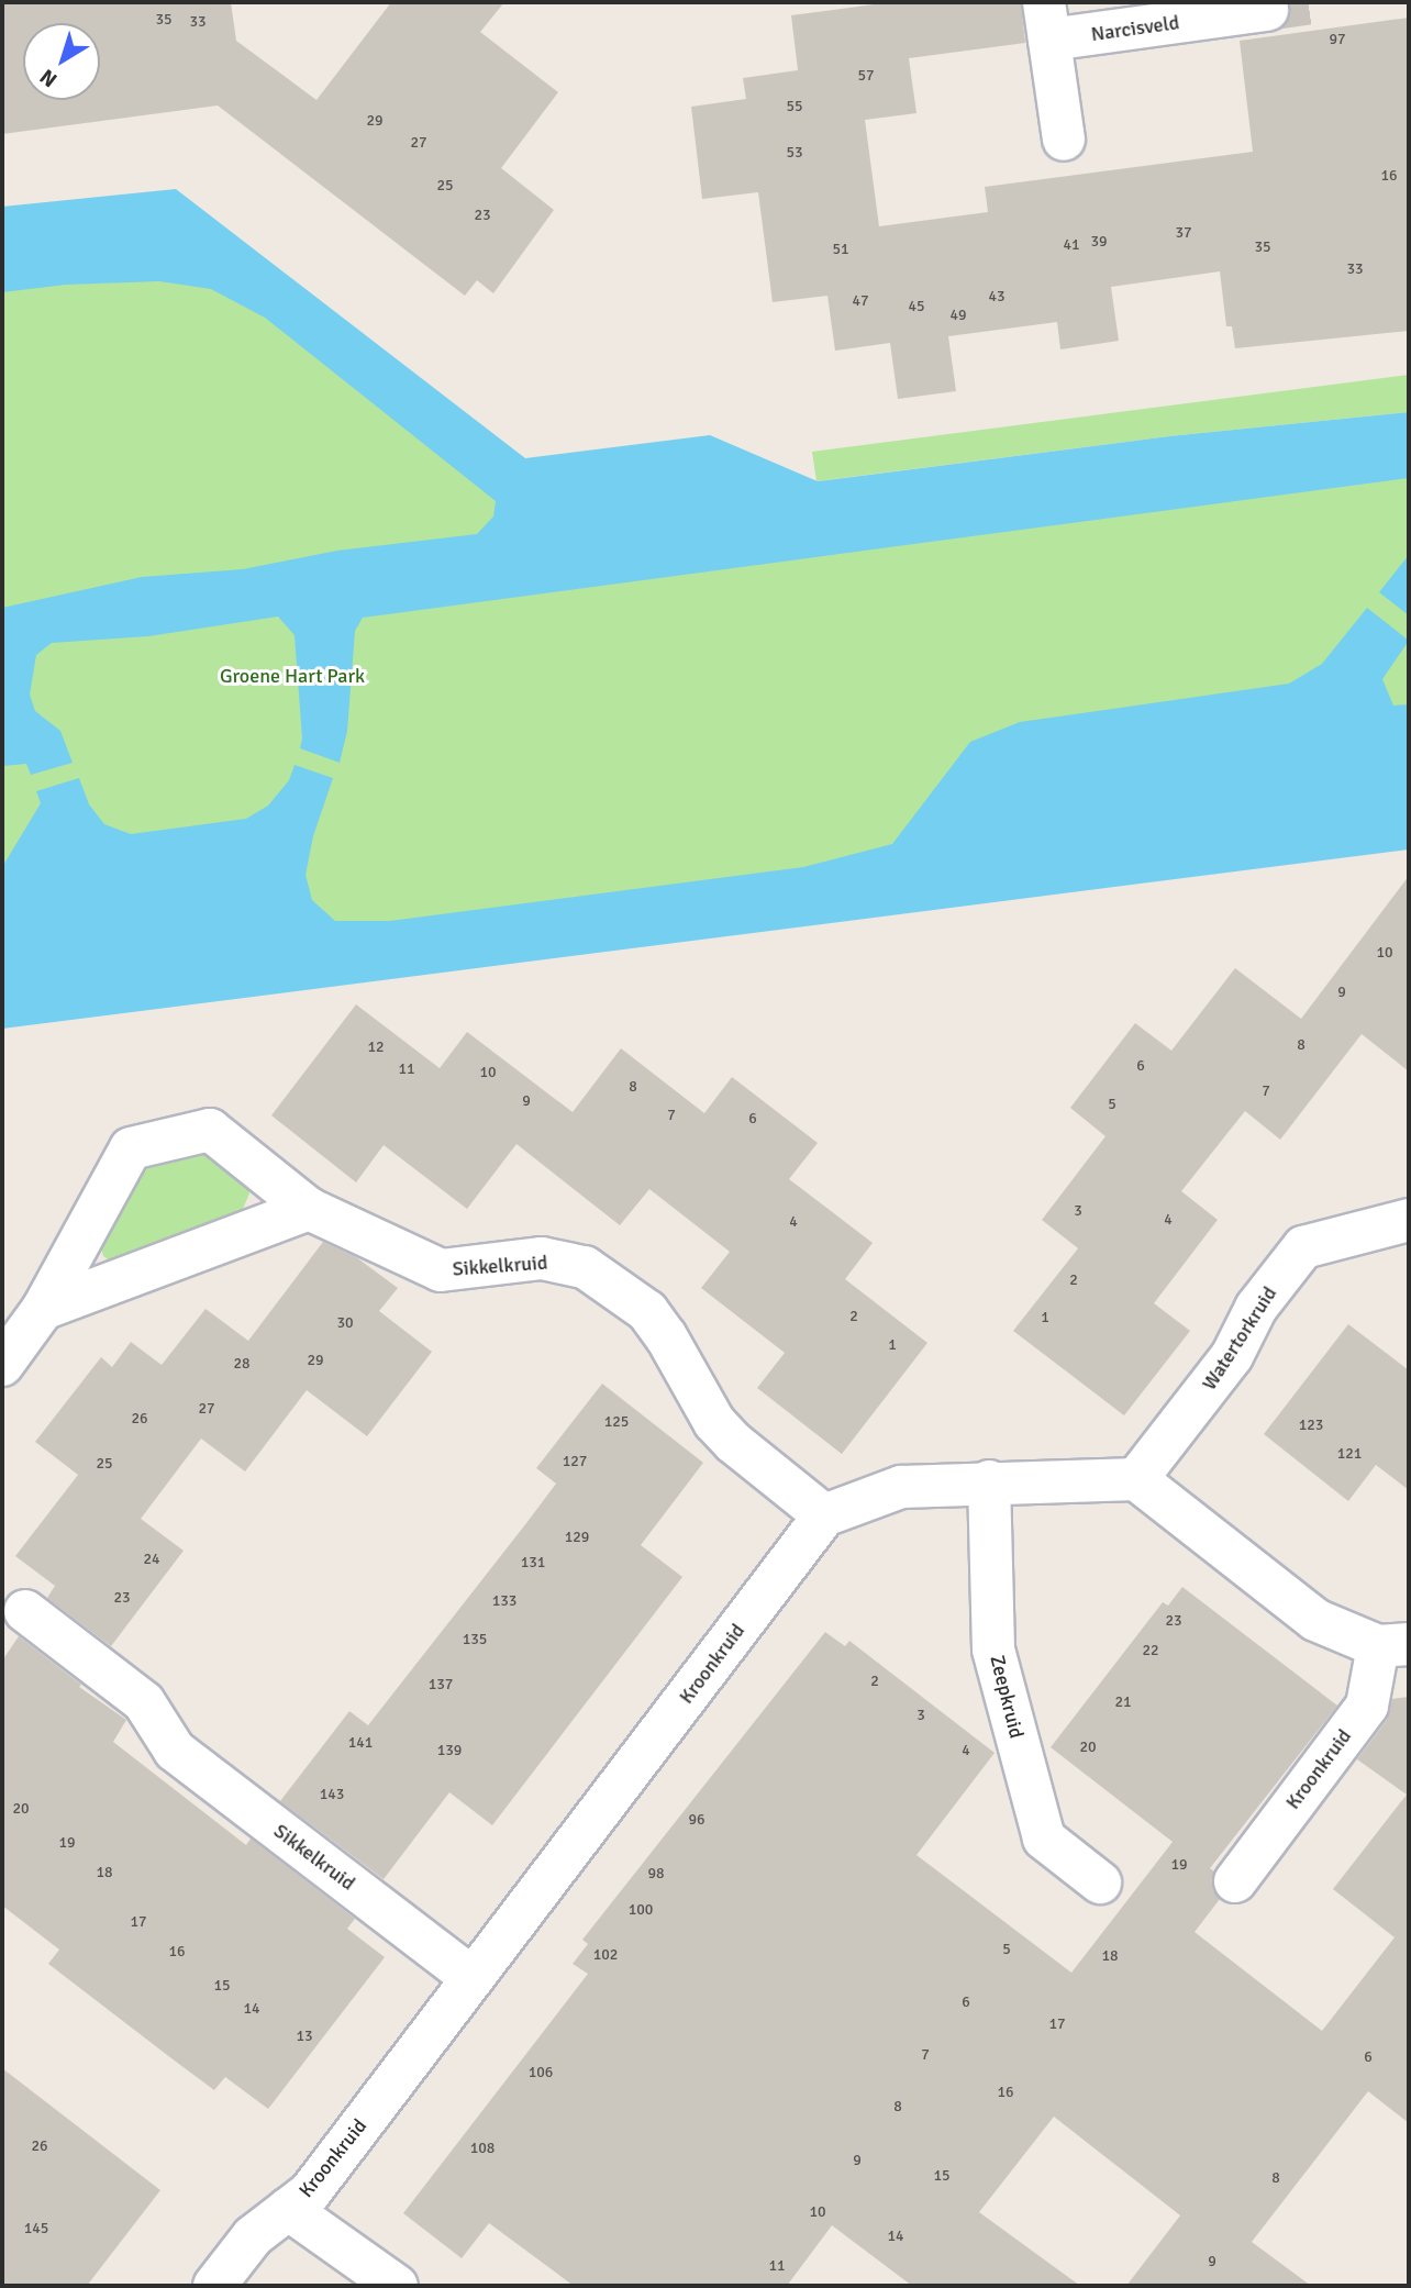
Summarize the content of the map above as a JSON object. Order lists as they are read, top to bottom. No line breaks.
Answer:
{"streets":{"street":["Narcisveld","Sikkelkruid","Watertorkruid","Kroonkruid","Zeepkruid"]},"crossings":[["Sikkelkruid","Kroonkruid"],["Watertorkruid","Kroonkruid"]],"parks":["Groene Hart Park"],"house_numbers":["35","33","97","57","55","29","27","53","16","25","23","37","39","41","35","51","33","43","47","45","49","10","9","8","12","6","11","10","8","7","9","5","7","6","3","4","4","2","2","1","30","1","29","28","27","26","125","123","121","127","25","129","24","131","23","133","23","135","22","2","137","21","3","141","20","139","4","143","20","96","19","19","18","98","100","17","5","16","102","18","15","6","14","17","13","7","6","106","16","8","26","108","9","15","8","10","145","14","9","11"],"north":"bottom left"}
